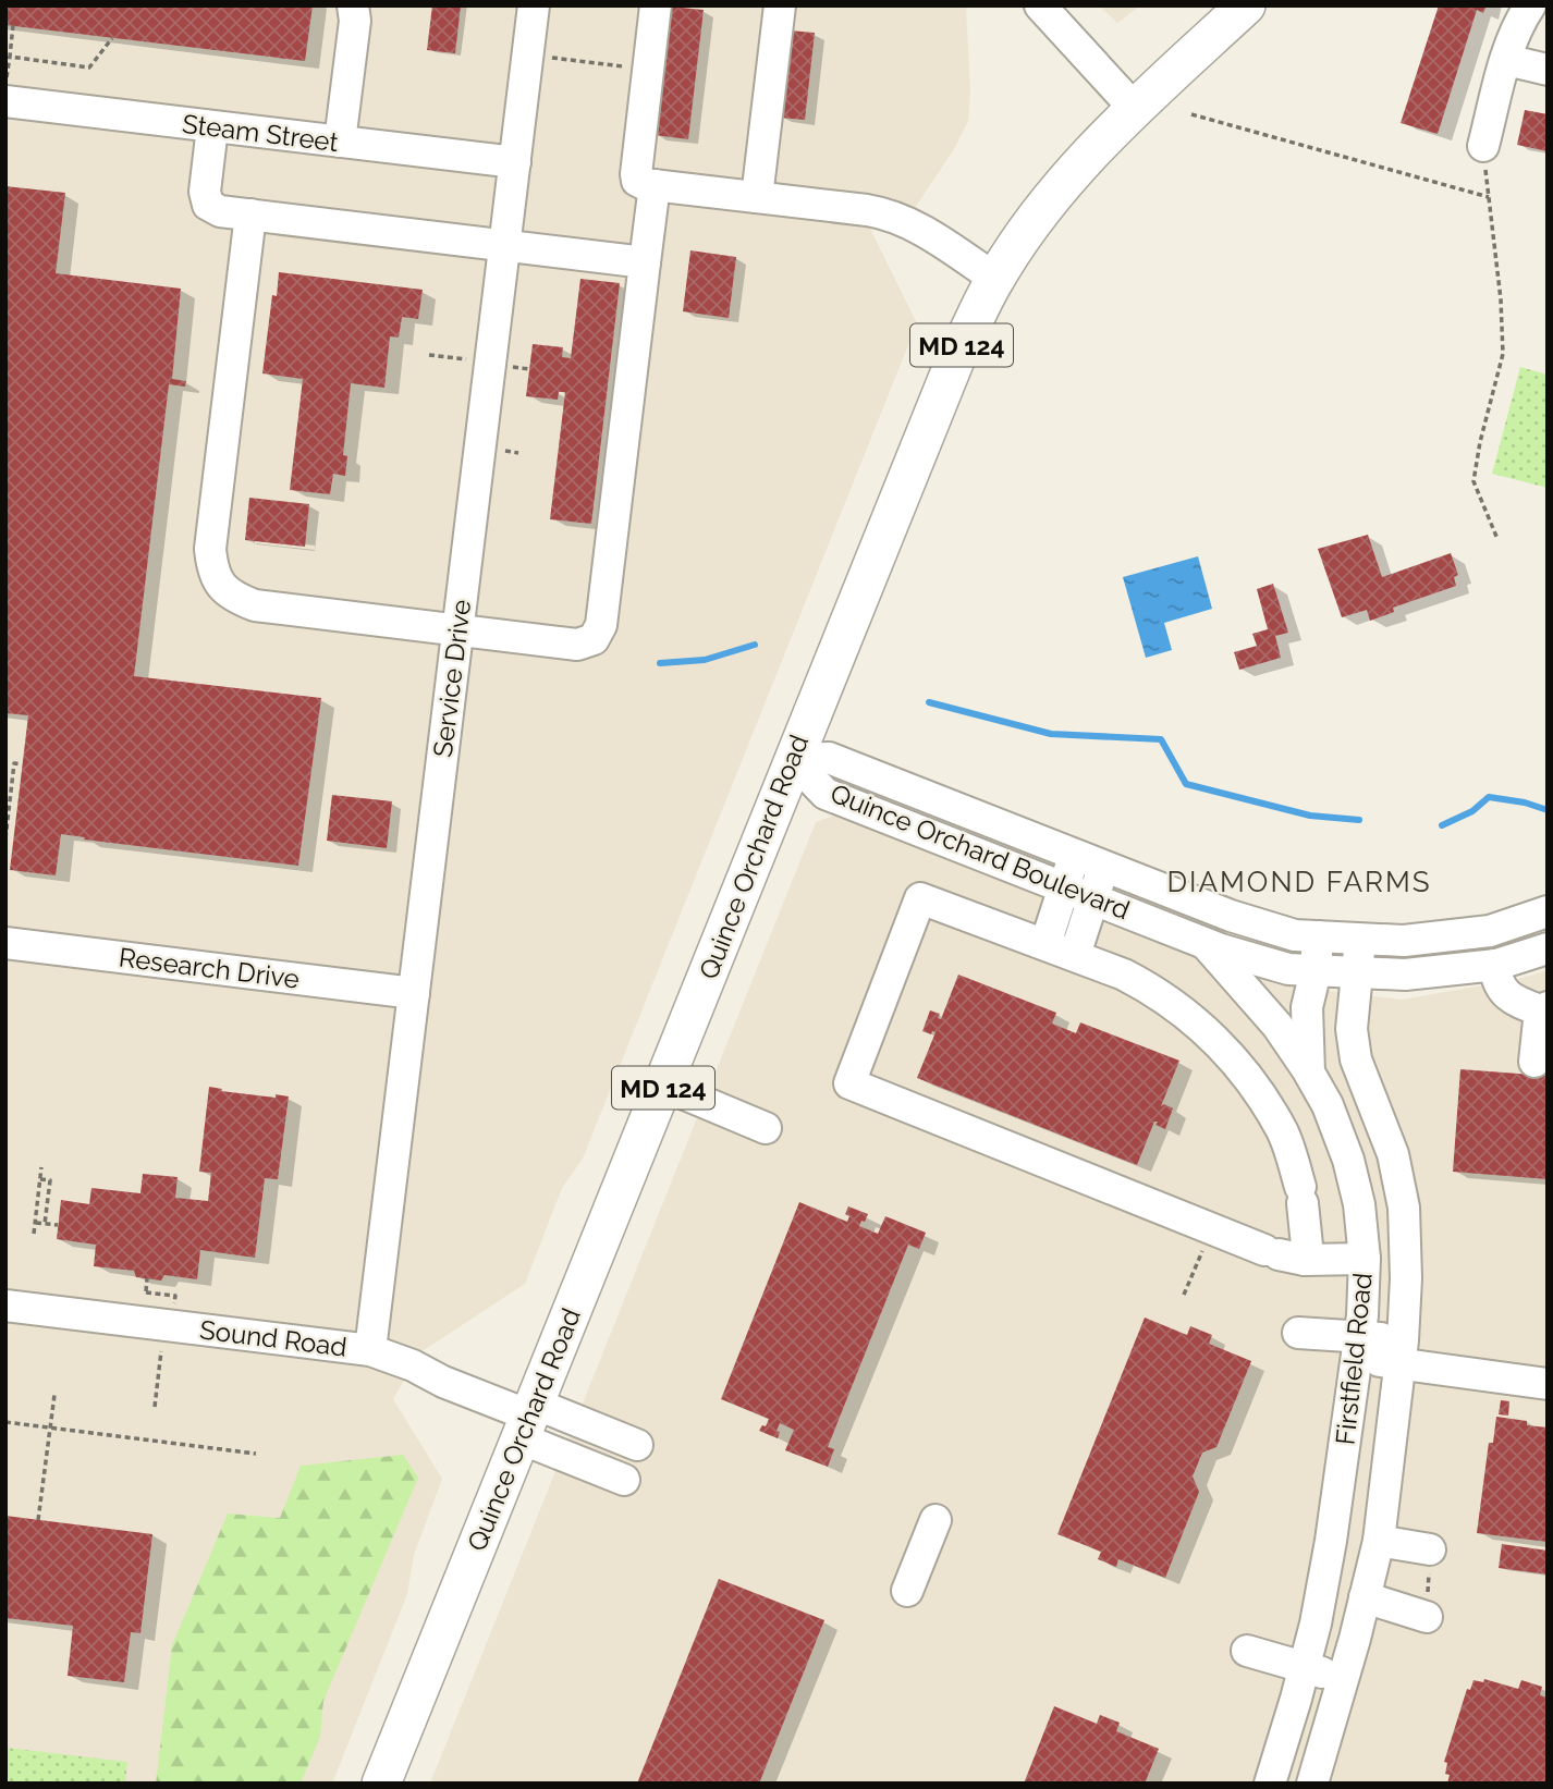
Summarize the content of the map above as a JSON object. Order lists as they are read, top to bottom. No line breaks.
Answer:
{"streets":{"main road":["MD 124","Quince Orchard Road"],"street":["Steam Street","Service Drive","Quince Orchard Boulevard","Research Drive","Sound Road","Firstfield Road"]},"crossings":[["Steam Street","Service Drive"],["Service Drive","Research Drive"],["Service Drive","Sound Road"],["Quince Orchard Boulevard","Quince Orchard Road"],["Quince Orchard Boulevard","Firstfield Road"],["Quince Orchard Road","Sound Road"]],"districts":["DIAMOND FARMS"]}
